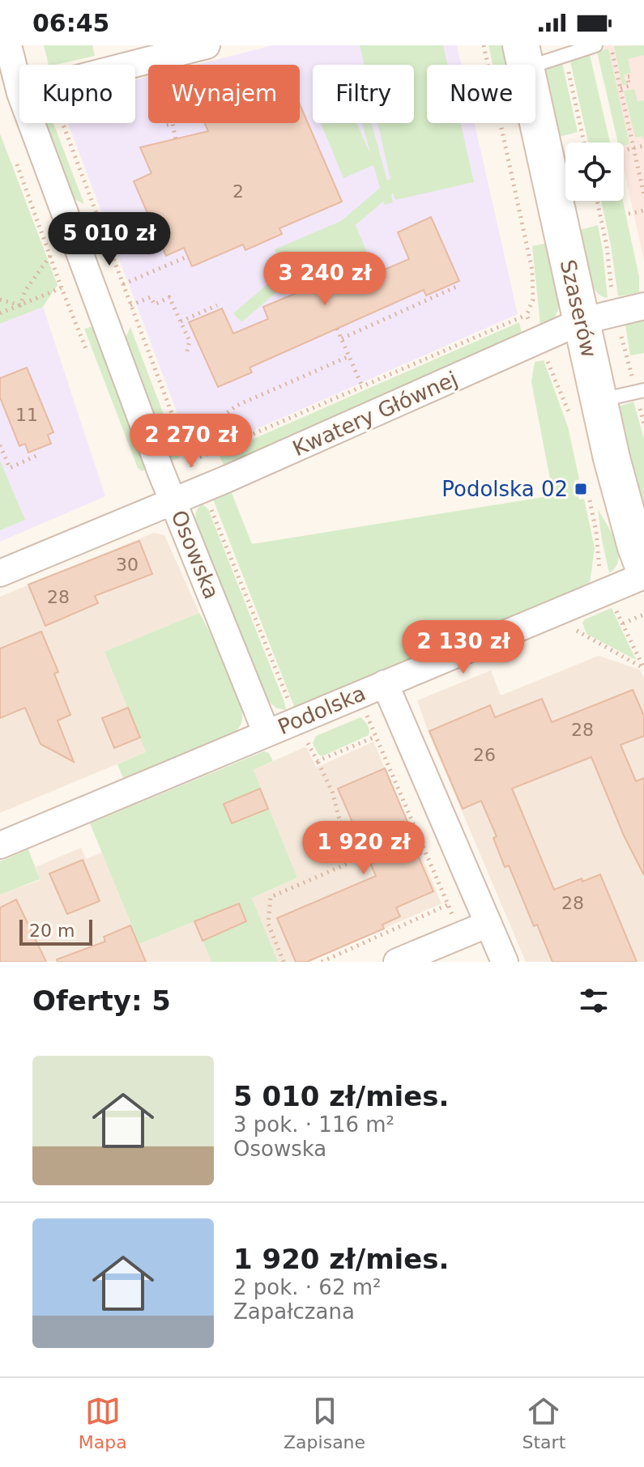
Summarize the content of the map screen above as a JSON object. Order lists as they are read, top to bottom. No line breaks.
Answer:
{"streets":{"street":["Szaserów","Kwatery Głównej","Osowska","Podolska"]},"crossings":[["Szaserów","Kwatery Głównej"],["Kwatery Głównej","Osowska"],["Osowska","Podolska"]],"places":{"transit":["Podolska 02"]},"house_numbers":["2","11","30","28","28","26","28"],"scale_bar":"20 m","page":{"status":"06:45","chip":["Kupno","Wynajem","Filtry","Nowe"],"price":["5 010 zł","3 240 zł","2 270 zł","2 130 zł","1 920 zł"],"scale":"20 m","heading":"Oferty: 5","list":[{"name":"5 010 zł/mies.","note":"3 pok. · 116 m² · Osowska"},{"name":"1 920 zł/mies.","note":"2 pok. · 62 m² · Zapałczana"}],"tabs":["Mapa","Zapisane","Start"]}}
